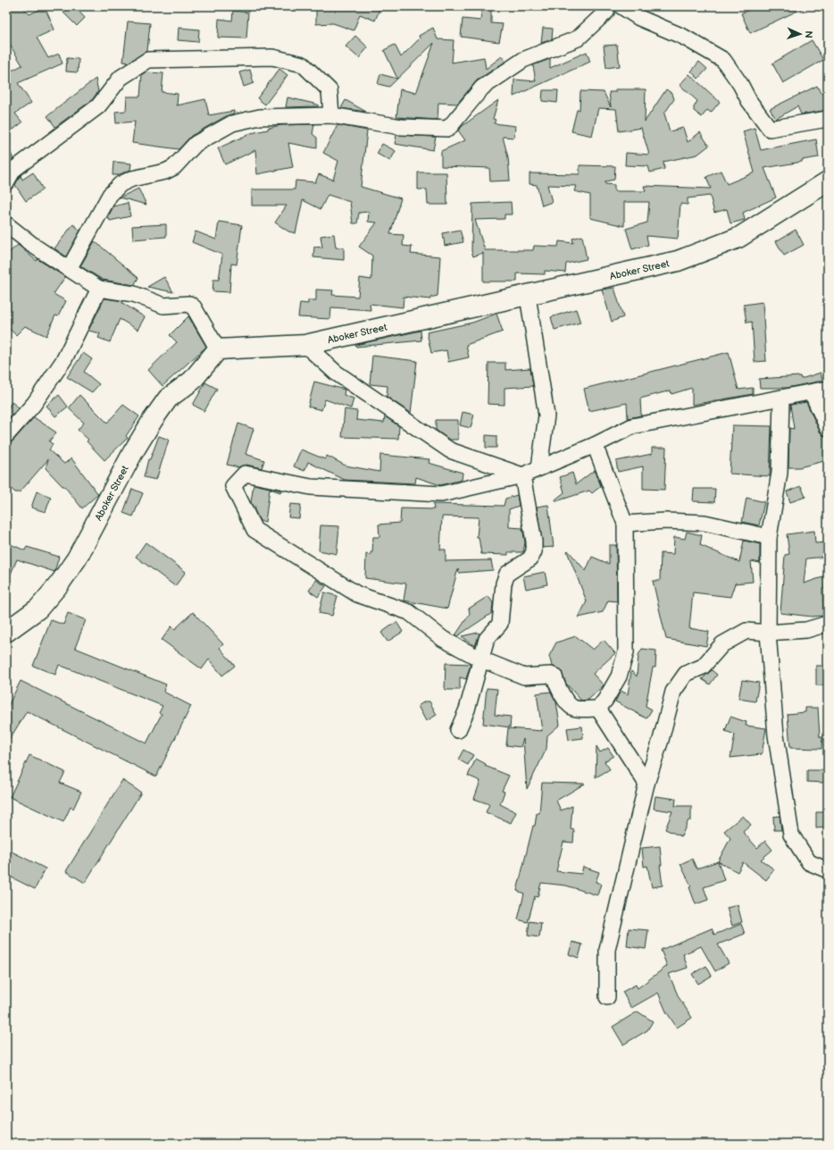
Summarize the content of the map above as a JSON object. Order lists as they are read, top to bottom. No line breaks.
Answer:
{"streets":{"main road":["Aboker Street"]},"north":"right"}
